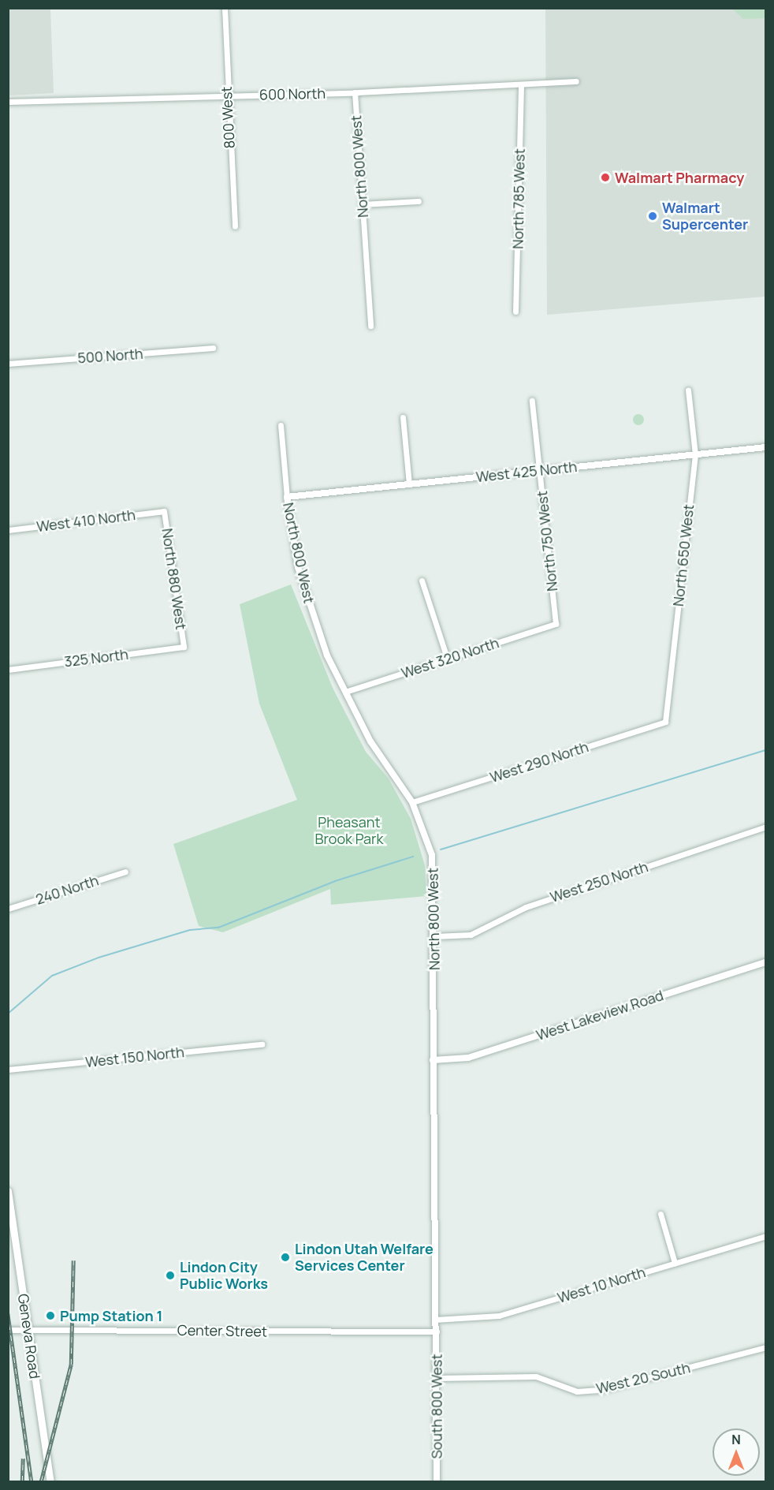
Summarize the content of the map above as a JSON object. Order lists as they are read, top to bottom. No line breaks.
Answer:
{"streets":{"main road":["Geneva Road"],"street":["600 North","800 West","North 800 West","North 785 West","500 North","West 425 North","West 410 North","North 750 West","North 650 West","North 880 West","325 North","West 320 North","West 290 North","West 250 North","240 North","West Lakeview Road","West 150 North","West 10 North","Center Street","West 20 South","South 800 West"]},"crossings":[["600 North","800 West"],["600 North","North 800 West"],["600 North","North 785 West"],["North 800 West","West 425 North"],["North 800 West","West 320 North"],["North 800 West","West 290 North"],["North 800 West","West 250 North"],["North 800 West","West Lakeview Road"],["North 800 West","West 10 North"],["North 800 West","Center Street"],["North 800 West","South 800 West"],["West 425 North","North 750 West"],["West 425 North","North 650 West"],["West 410 North","North 880 West"],["North 750 West","West 320 North"],["North 650 West","West 290 North"],["North 880 West","325 North"],["Center Street","Geneva Road"],["Center Street","South 800 West"],["West 20 South","South 800 West"]],"parks":["Pheasant Brook Park"],"places":["Walmart Pharmacy","Walmart Supercenter","Lindon Utah Welfare Services Center","Lindon City Public Works","Pump Station 1"],"north":"top"}
